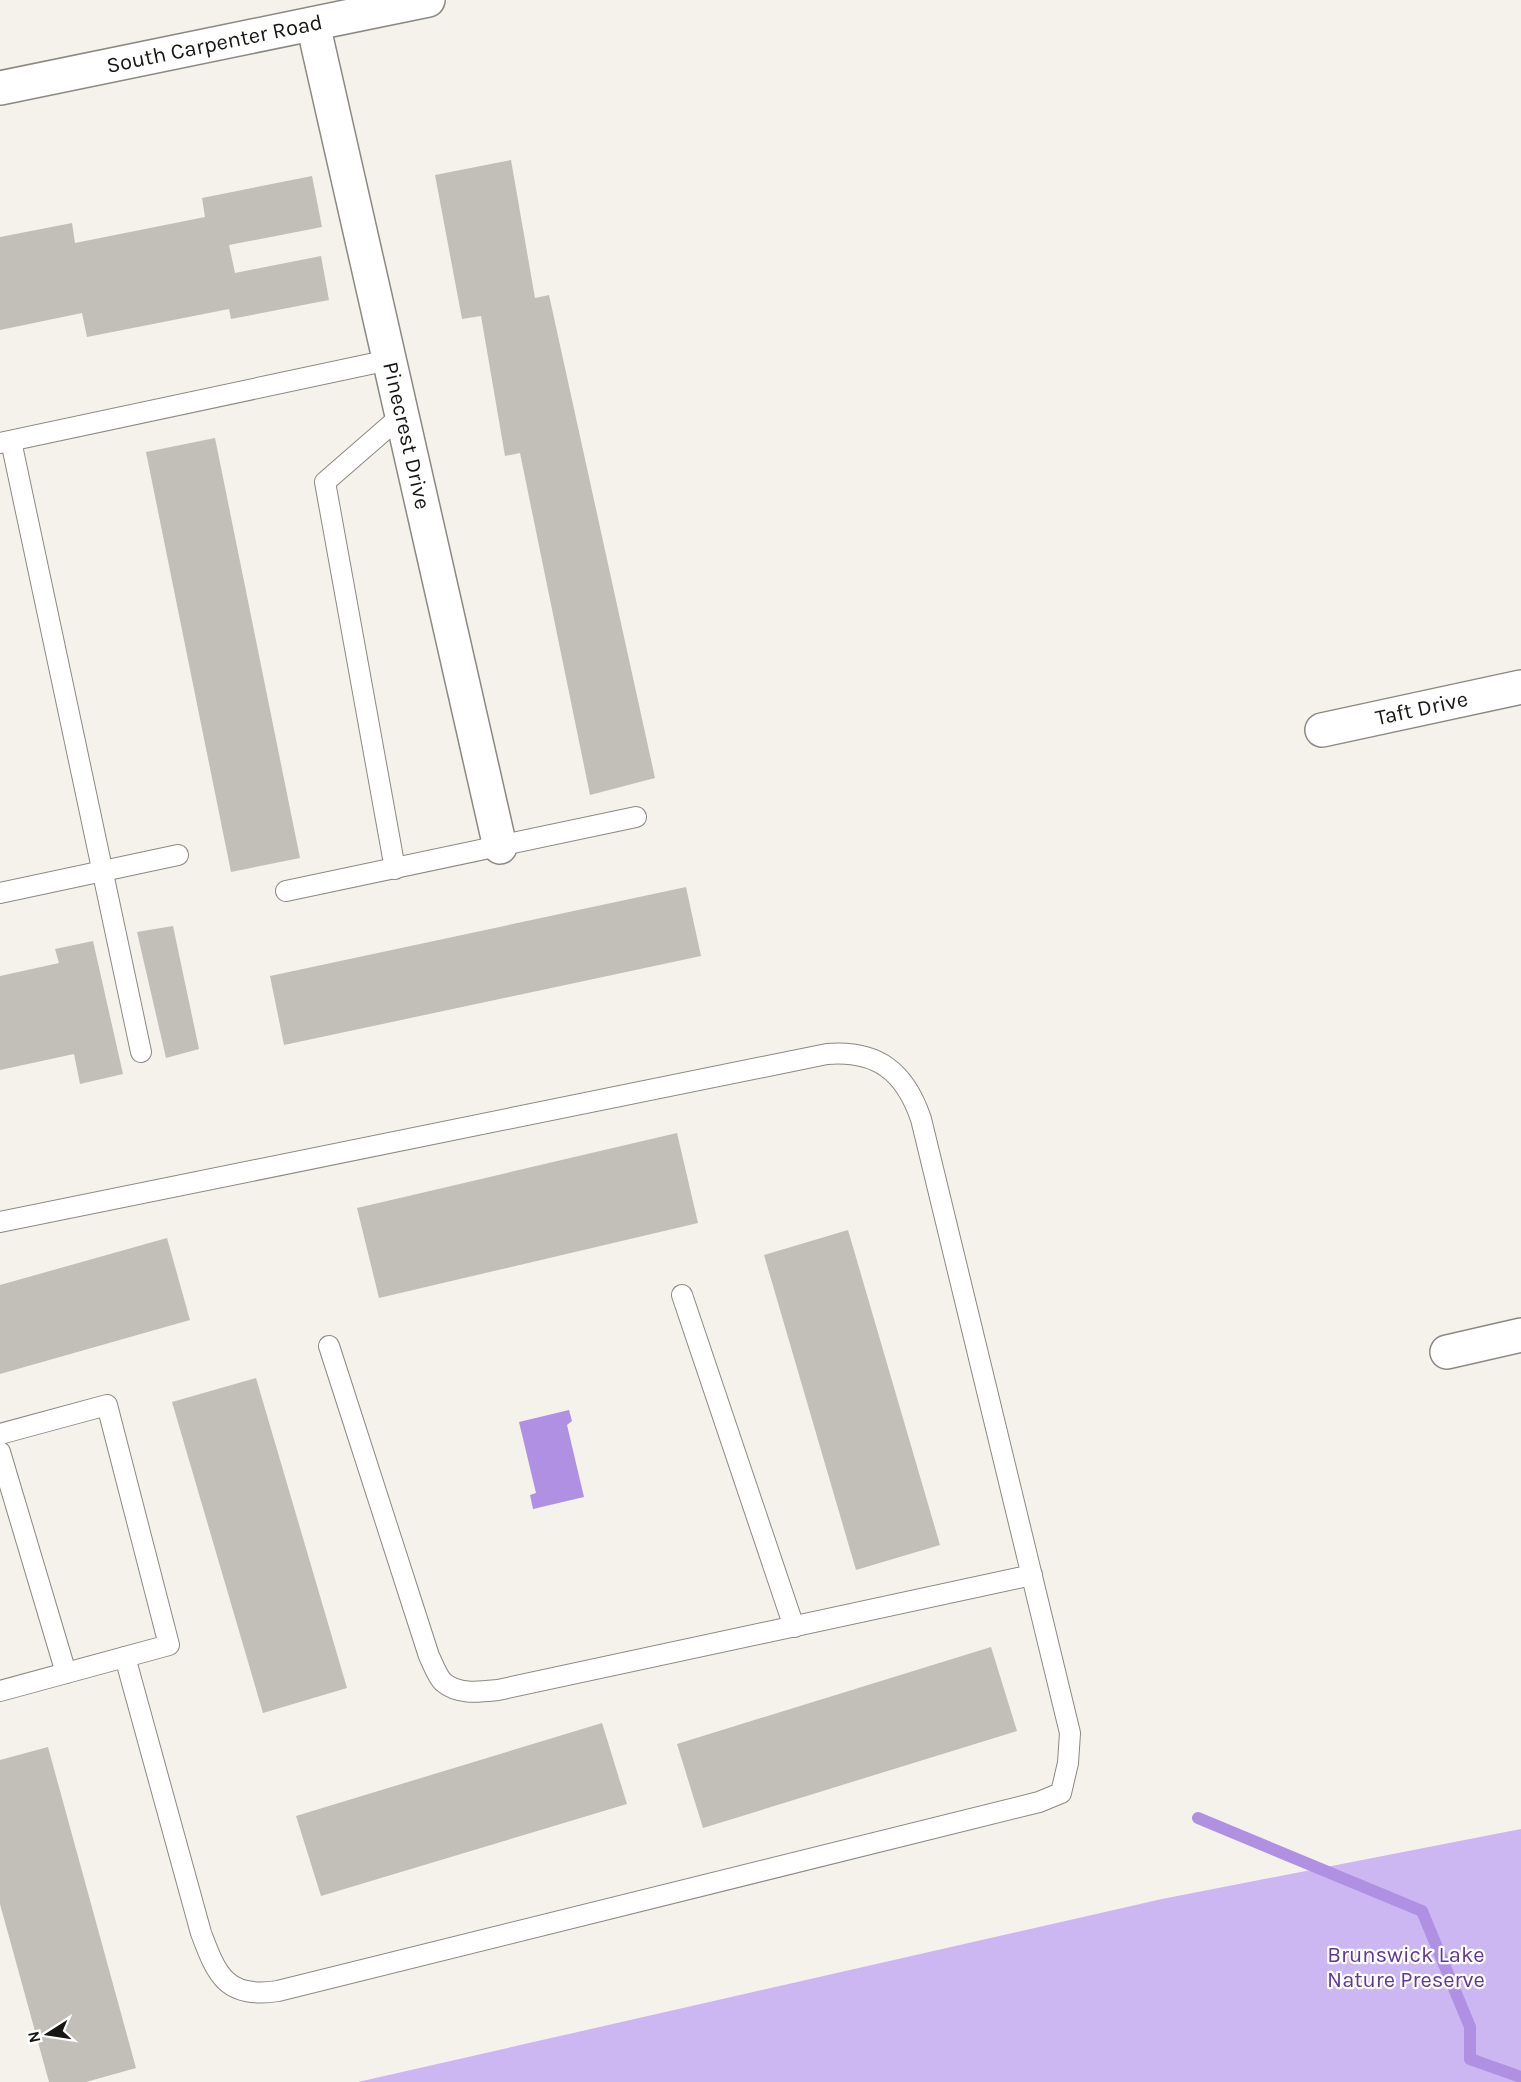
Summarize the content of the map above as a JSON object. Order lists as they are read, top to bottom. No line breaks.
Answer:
{"streets":{"street":["South Carpenter Road","Pinecrest Drive","Taft Drive"]},"crossings":[["South Carpenter Road","Pinecrest Drive"]],"parks":["Brunswick Lake Nature Preserve"],"north":"left"}
